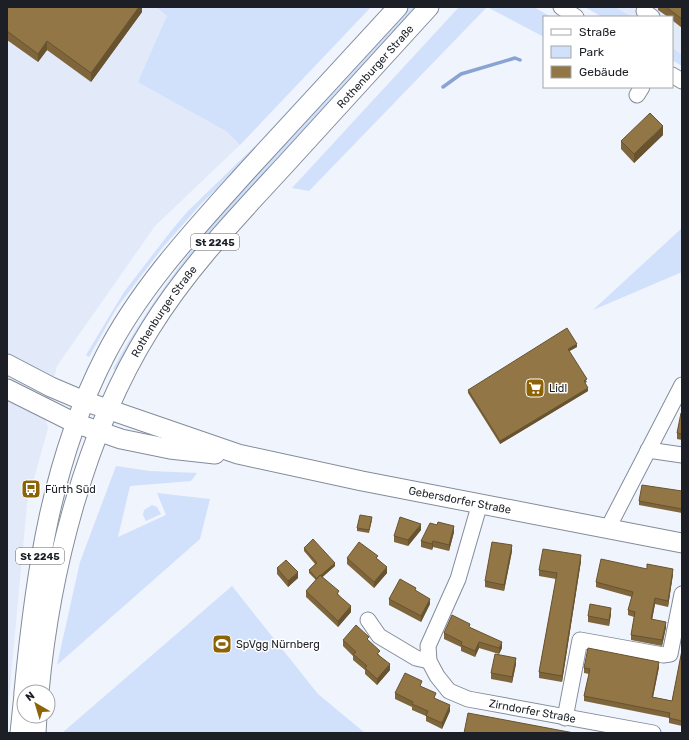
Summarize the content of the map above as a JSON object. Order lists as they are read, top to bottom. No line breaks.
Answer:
{"streets":{"main road":["Rothenburger Straße","St 2245","Gebersdorfer Straße"],"street":["Zirndorfer Straße"]},"crossings":[["Rothenburger Straße","Gebersdorfer Straße"]],"places":{"supermarket":["Lidl"],"bus stop":["Fürth Süd"],"sports":["SpVgg Nürnberg"]},"legend":["Straße","Park","Gebäude"],"north":"top left"}
